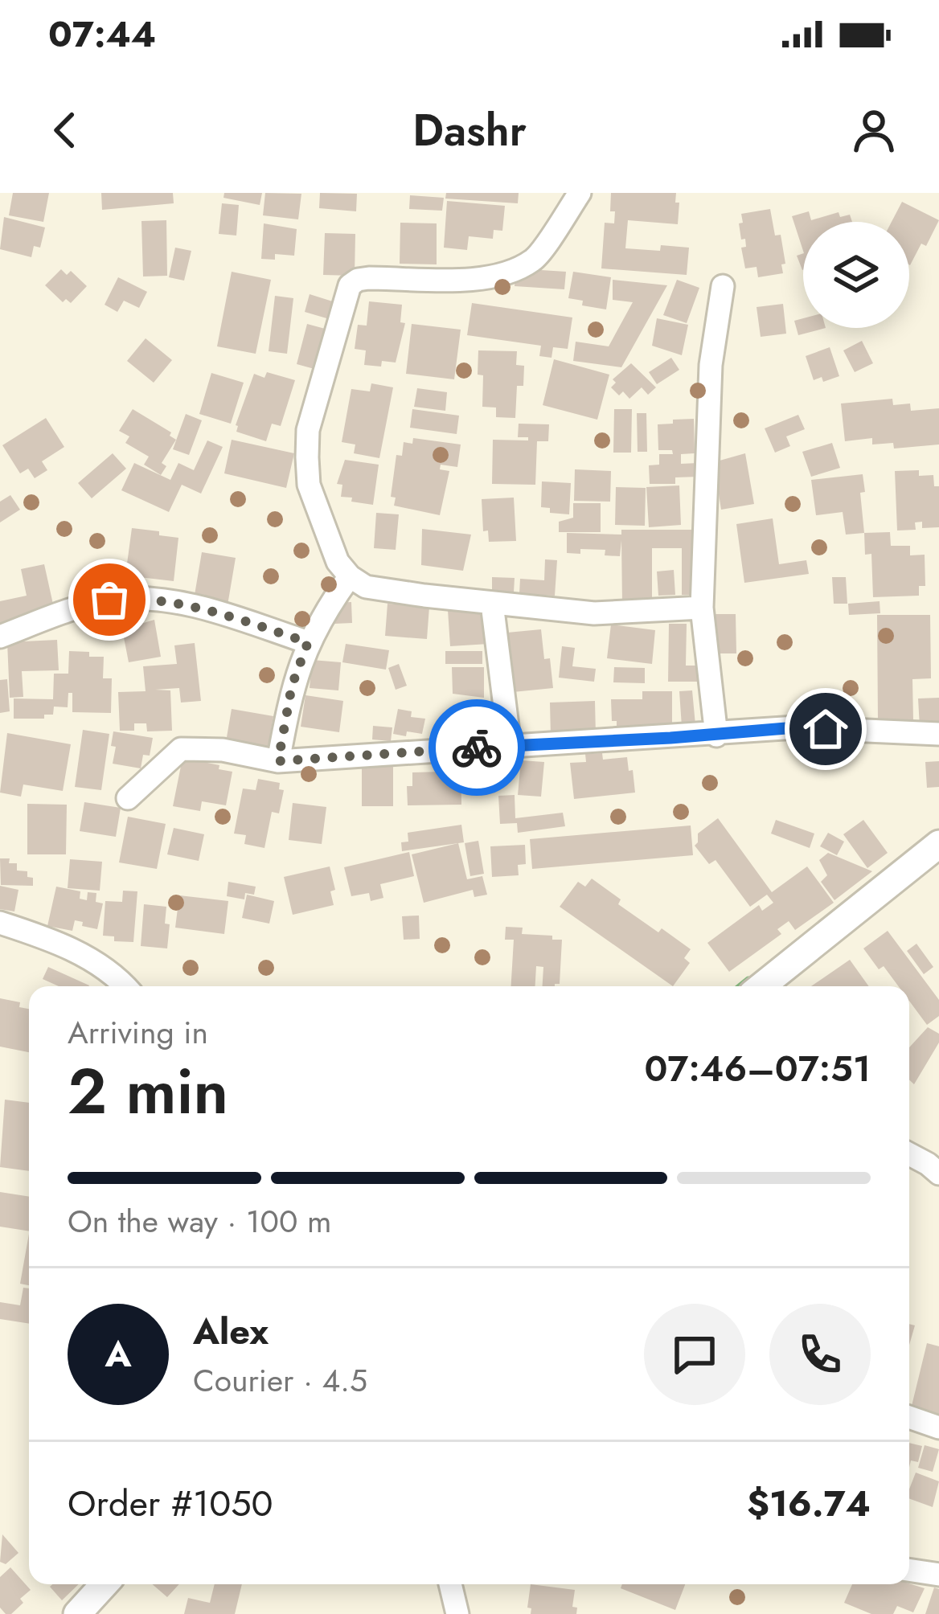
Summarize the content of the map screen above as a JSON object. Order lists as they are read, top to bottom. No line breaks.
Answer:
{"page":{"status":"07:44","header":"Dashr","heading":["2 min","Arriving in","07:46–07:51"],"panel":["Alex","Courier · 4.5","Order #1050","$16.74"],"bar":"On the way · 100 m","round":"A"}}
